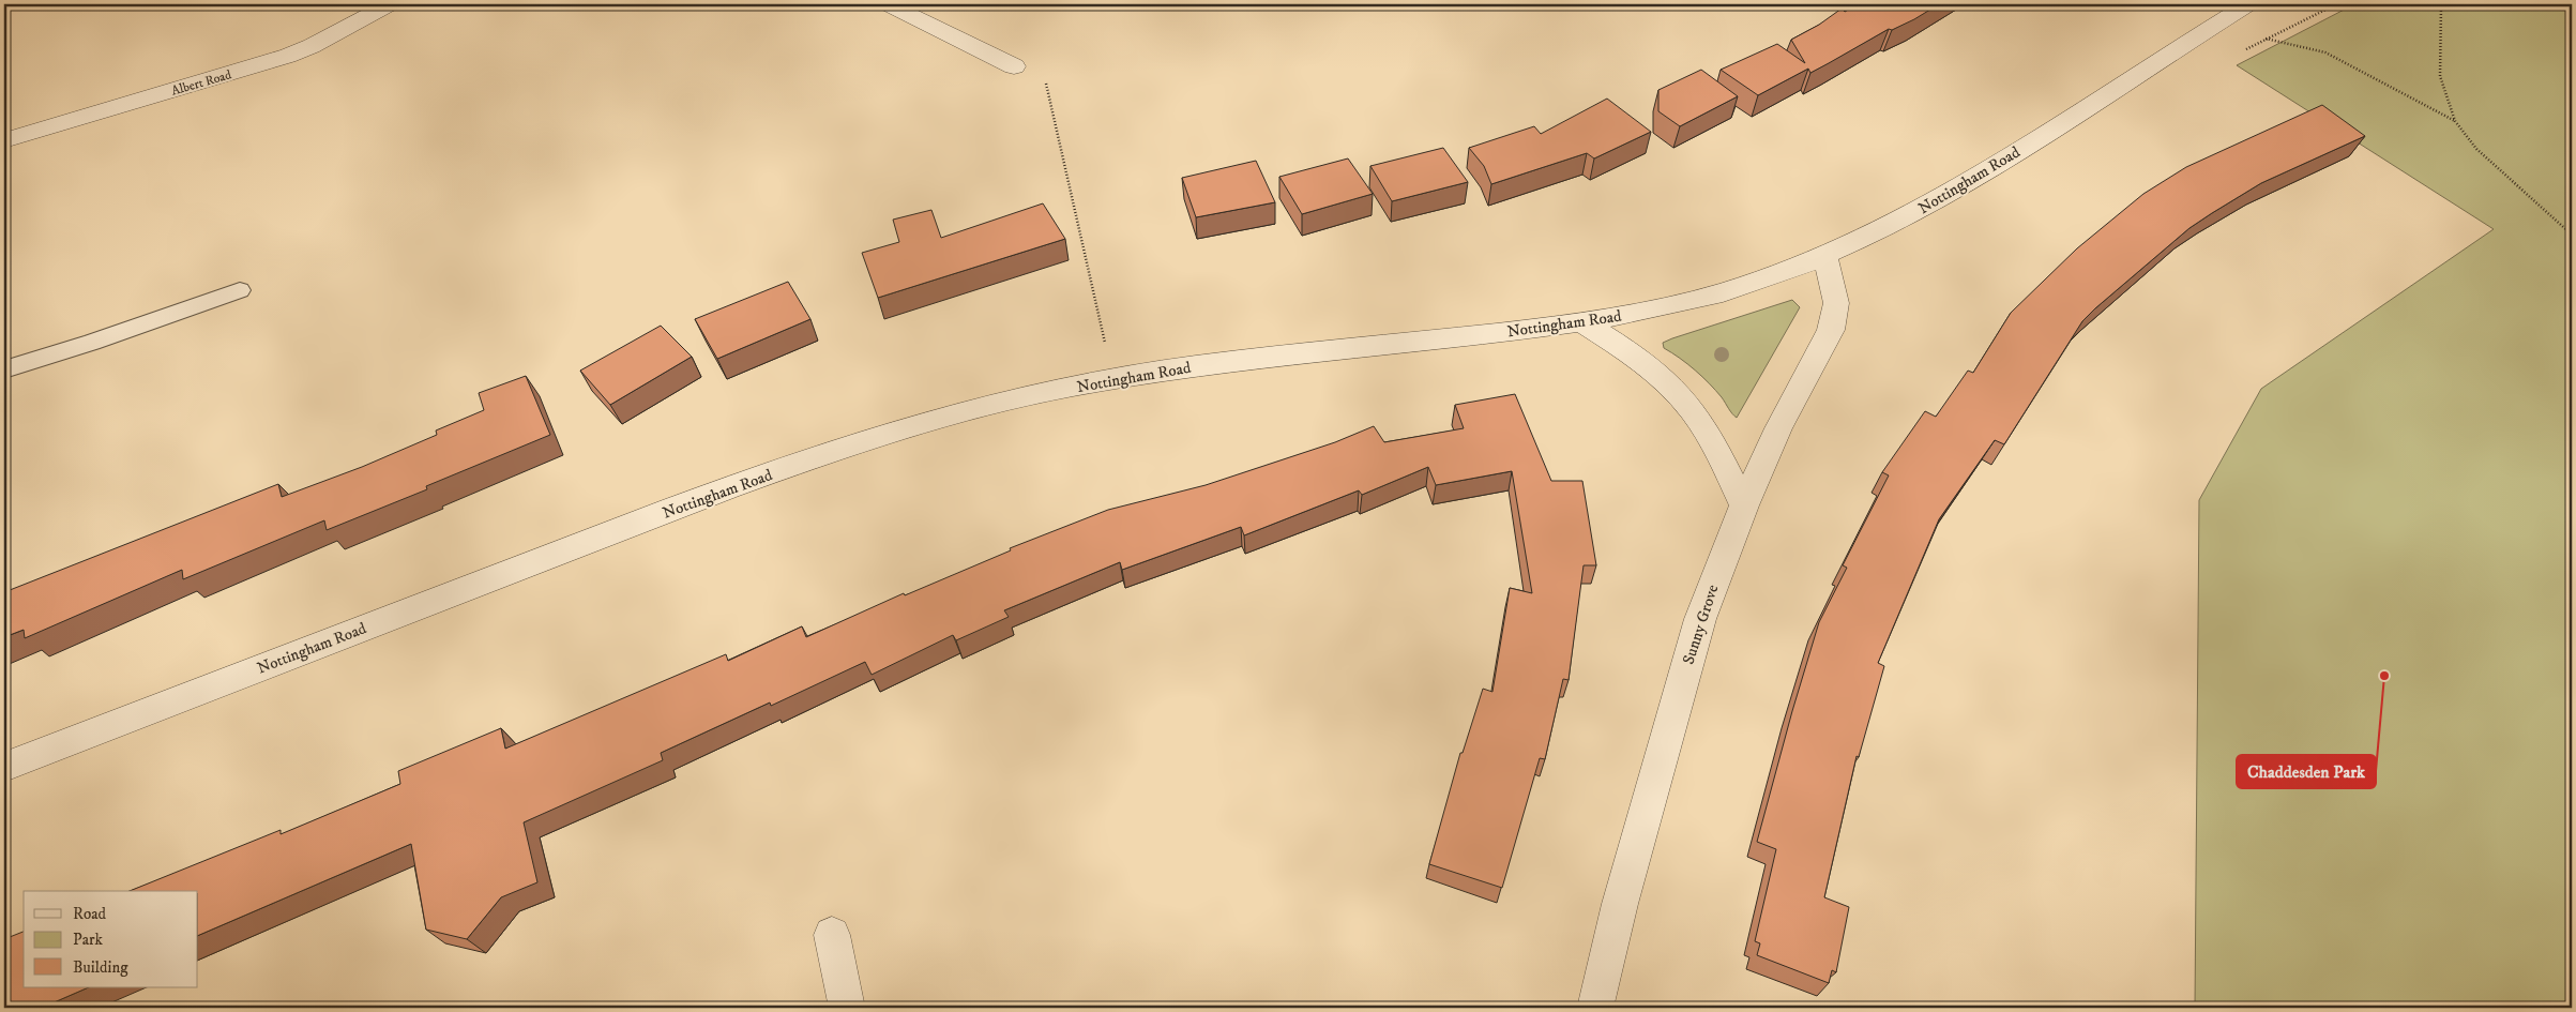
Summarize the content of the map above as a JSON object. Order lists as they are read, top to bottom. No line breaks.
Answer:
{"streets":{"street":["Albert Road","Nottingham Road","Sunny Grove"]},"crossings":[["Nottingham Road","Sunny Grove"]],"places":["Chaddesden Park"],"legend":["Road","Park","Building"]}
